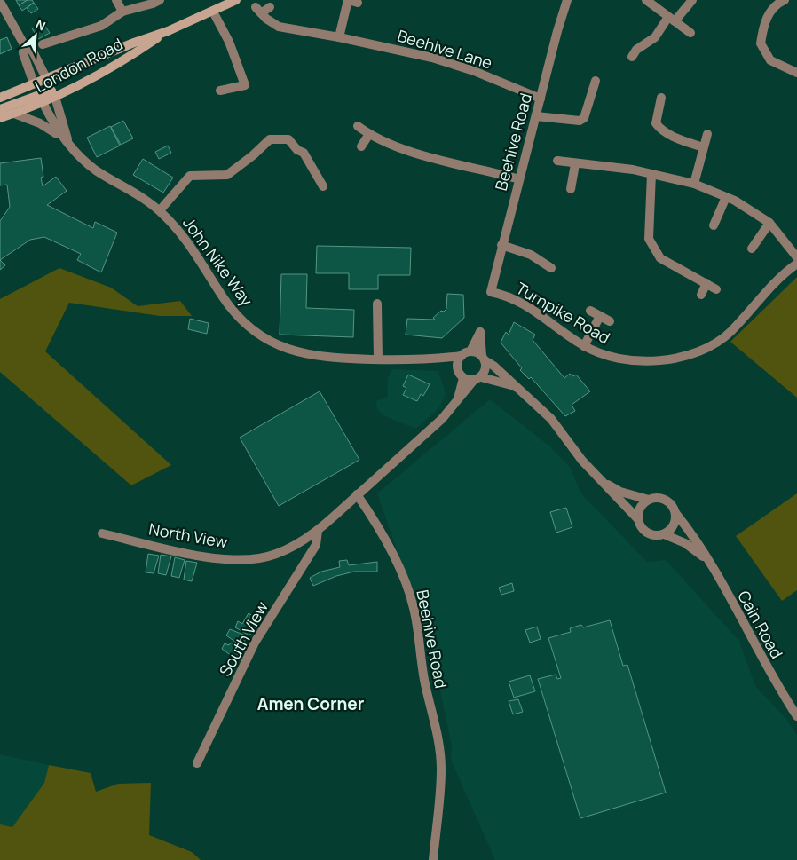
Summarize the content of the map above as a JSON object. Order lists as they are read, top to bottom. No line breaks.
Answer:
{"streets":{"main road":["London Road"],"street":["Beehive Lane","Beehive Road","John Nike Way","Turnpike Road","North View","Cain Road","South View"]},"crossings":[["Beehive Lane","Beehive Road"],["London Road","John Nike Way"],["Beehive Road","Turnpike Road"],["Beehive Road","North View"],["North View","South View"]],"districts":["Amen Corner"],"north":"top right"}
